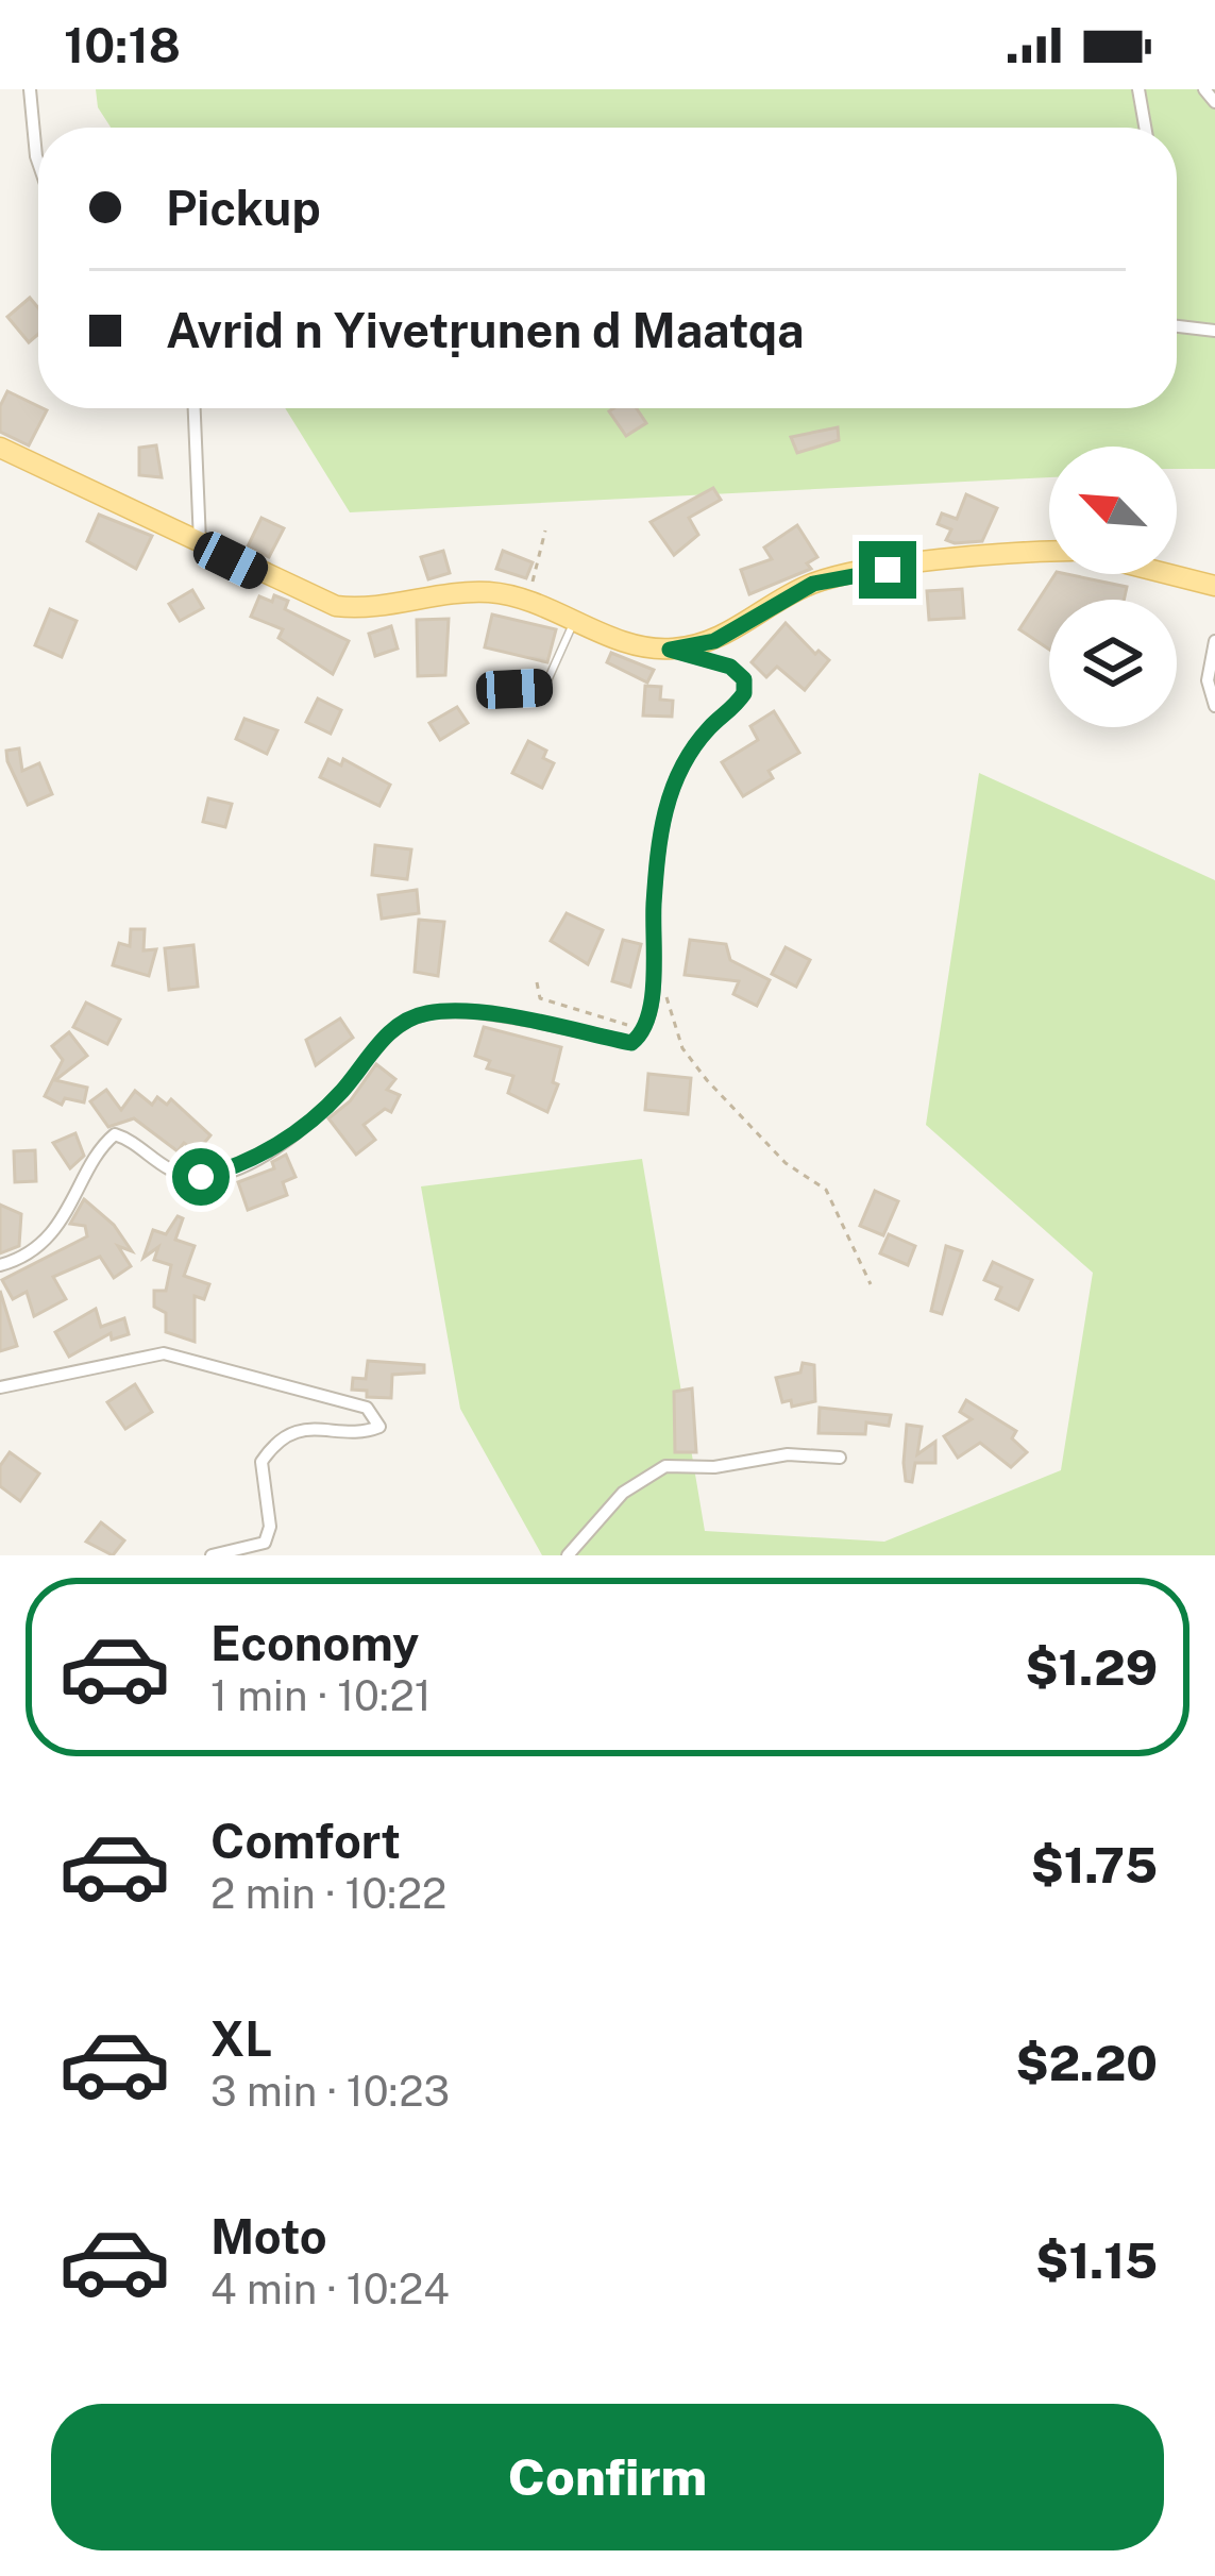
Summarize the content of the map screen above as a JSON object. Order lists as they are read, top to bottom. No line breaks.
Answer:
{"north":"top left","page":{"status":"10:18","banner":["Pickup","Avrid n Yivetṛunen d Maatqa"],"list":[{"name":"Economy","note":"1 min · 10:21","value":"$1.29"},{"name":"Comfort","note":"2 min · 10:22","value":"$1.75"},{"name":"XL","note":"3 min · 10:23","value":"$2.20"},{"name":"Moto","note":"4 min · 10:24","value":"$1.15"}],"buttons":"Confirm"}}
